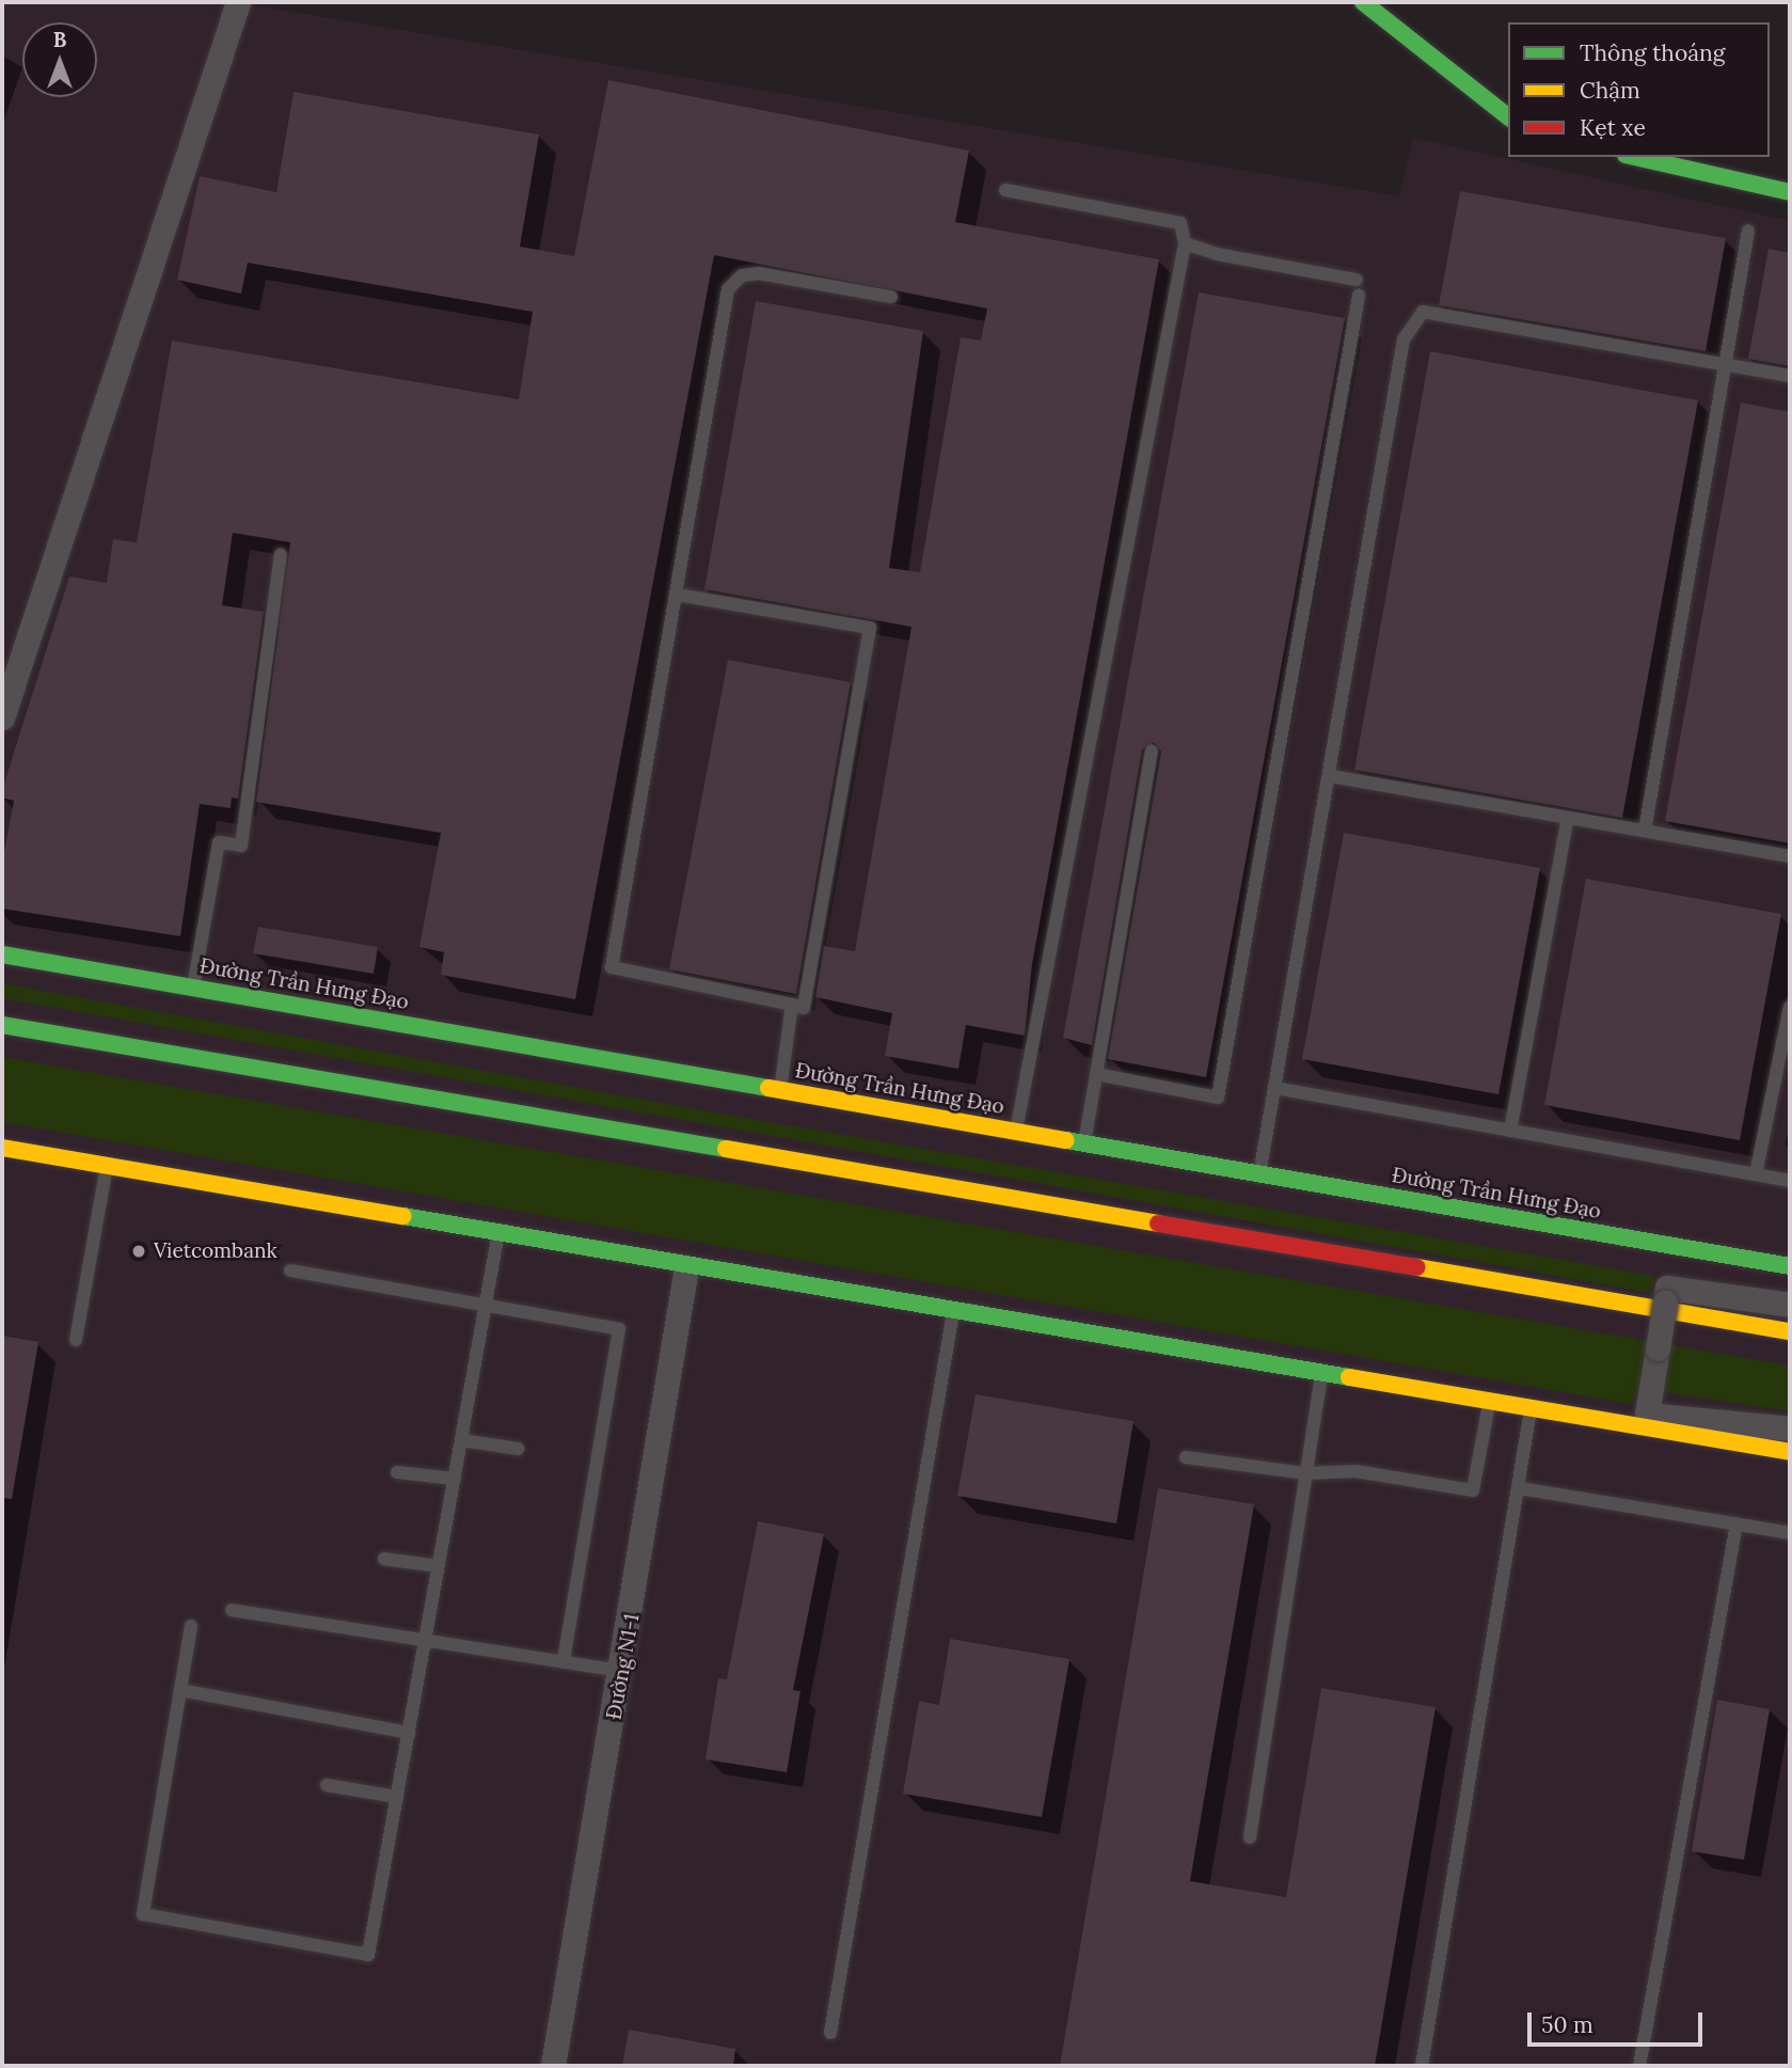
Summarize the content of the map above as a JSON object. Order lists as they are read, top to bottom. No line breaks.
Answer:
{"streets":{"main road":["Đường Trần Hưng Đạo"],"street":["Đường N1-1"]},"places":["Vietcombank"],"legend":["Thông thoáng","Chậm","Kẹt xe"],"scale_bar":"50 m","north":"top"}
